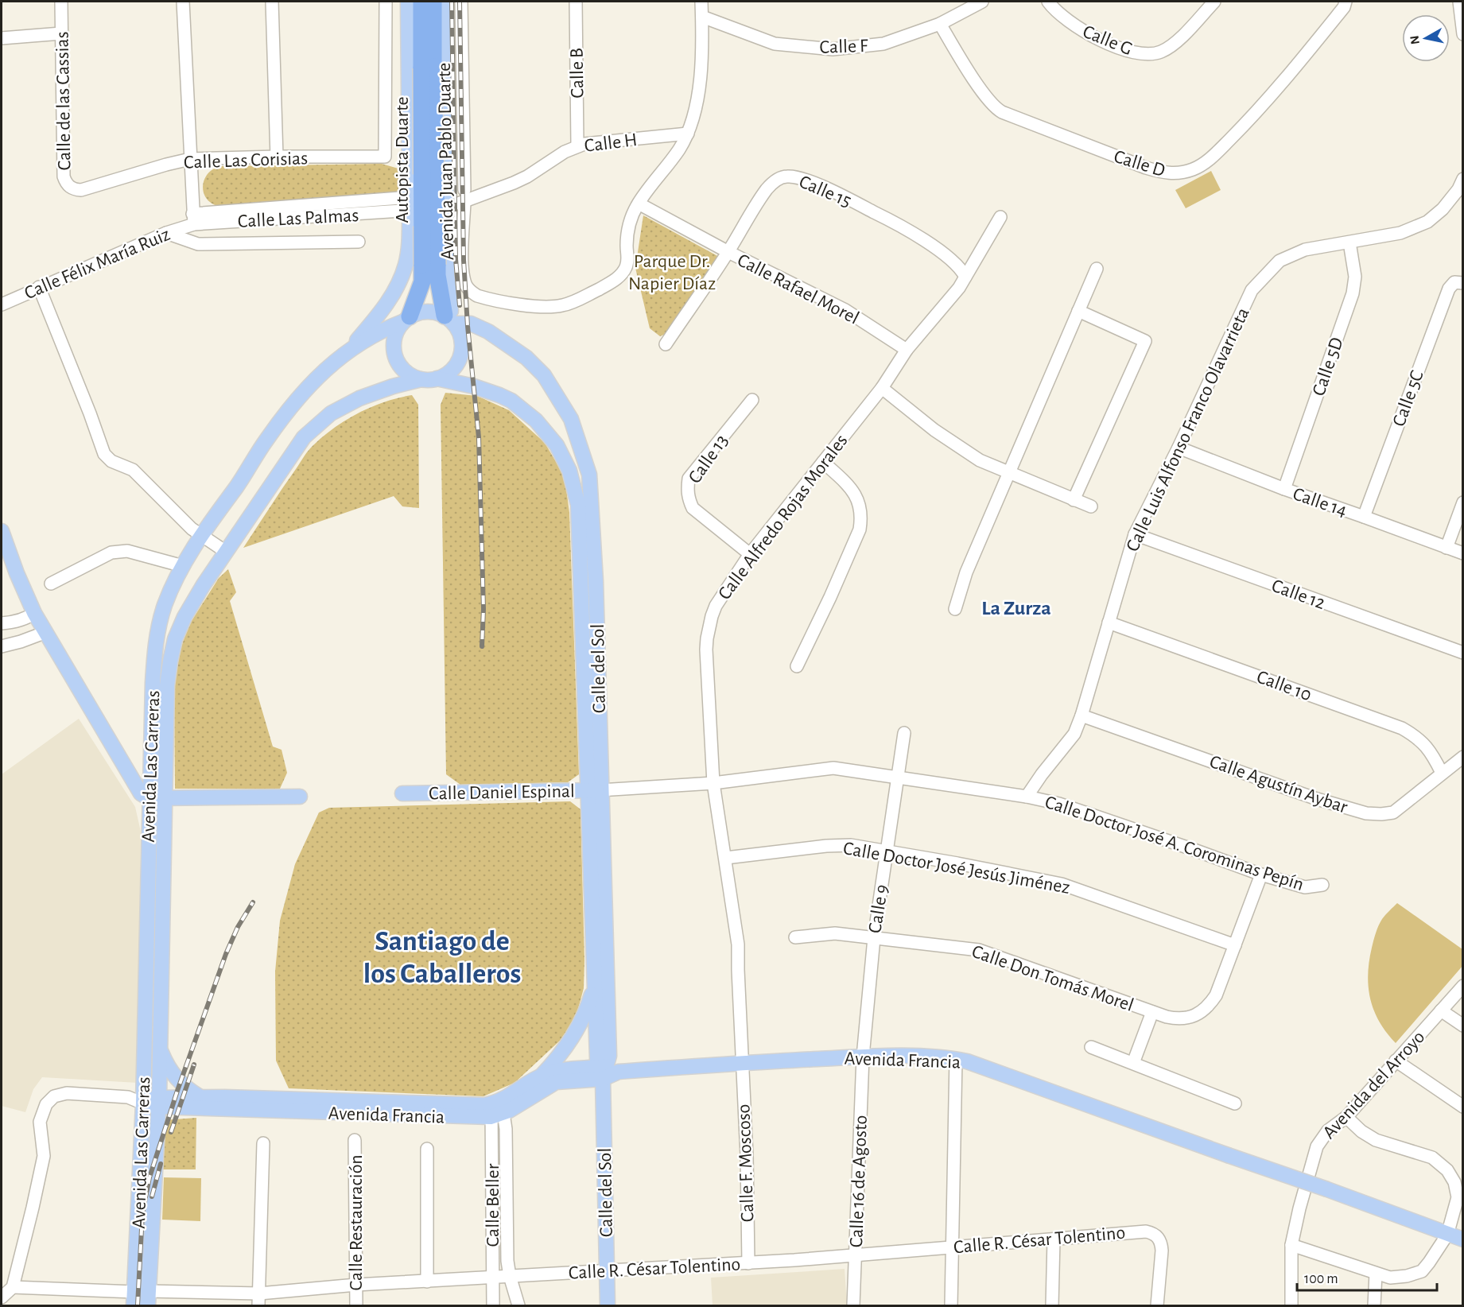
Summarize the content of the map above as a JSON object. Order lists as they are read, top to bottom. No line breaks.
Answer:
{"streets":{"highway":["Autopista Duarte"],"main road":["Avenida Juan Pablo Duarte","Calle del Sol","Avenida Las Carreras","Calle Daniel Espinal","Avenida Francia"],"street":["Calle G","Calle F","Calle B","Calle de las Cassias","Calle H","Calle Las Corisias","Calle D","Calle 15","Calle Las Palmas","Calle Félix María Ruiz","Calle Rafael Morel","Calle 5D","Calle 5C","Calle Luis Alfonso Franco Olavarrieta","Calle 13","Calle 14","Calle Alfredo Rojas Morales","Calle 12","Calle 10","Calle Agustín Aybar","Calle Doctor José A. Corominas Pepín","Calle Doctor José Jesús Jiménez","Calle 9","Calle Don Tomás Morel","Avenida del Arroyo","Calle F. Moscoso","Calle 16 de Agosto","Calle Beller","Calle Restauración","Calle R. César Tolentino"]},"crossings":[["Calle F","Calle D"],["Calle B","Calle H"],["Calle de las Cassias","Calle Las Corisias"],["Autopista Duarte","Avenida Juan Pablo Duarte"],["Autopista Duarte","Calle del Sol"],["Autopista Duarte","Avenida Las Carreras"],["Avenida Juan Pablo Duarte","Calle Las Palmas"],["Avenida Juan Pablo Duarte","Calle del Sol"],["Avenida Juan Pablo Duarte","Avenida Las Carreras"],["Calle 15","Calle Rafael Morel"],["Calle 15","Calle Alfredo Rojas Morales"],["Calle Las Palmas","Calle Félix María Ruiz"],["Calle Rafael Morel","Calle Alfredo Rojas Morales"],["Calle 5D","Calle Luis Alfonso Franco Olavarrieta"],["Calle 5D","Calle 14"],["Calle 5C","Calle 14"],["Calle Luis Alfonso Franco Olavarrieta","Calle 14"],["Calle Luis Alfonso Franco Olavarrieta","Calle 12"],["Calle Luis Alfonso Franco Olavarrieta","Calle 10"],["Calle Luis Alfonso Franco Olavarrieta","Calle Agustín Aybar"],["Calle Luis Alfonso Franco Olavarrieta","Calle Doctor José A. Corominas Pepín"],["Calle 13","Calle Alfredo Rojas Morales"],["Calle Alfredo Rojas Morales","Calle Doctor José A. Corominas Pepín"],["Calle Alfredo Rojas Morales","Calle Doctor José Jesús Jiménez"],["Calle Alfredo Rojas Morales","Avenida Francia"],["Calle Alfredo Rojas Morales","Calle F. Moscoso"],["Calle del Sol","Avenida Las Carreras"],["Calle del Sol","Calle Daniel Espinal"],["Calle del Sol","Calle Doctor José A. Corominas Pepín"],["Calle del Sol","Avenida Francia"],["Calle del Sol","Calle R. César Tolentino"],["Calle 10","Calle Agustín Aybar"],["Avenida Las Carreras","Avenida Francia"],["Avenida Las Carreras","Calle R. César Tolentino"],["Calle Daniel Espinal","Calle Doctor José A. Corominas Pepín"],["Calle Doctor José A. Corominas Pepín","Calle 9"],["Calle Doctor José Jesús Jiménez","Calle 9"],["Calle Doctor José Jesús Jiménez","Calle Don Tomás Morel"],["Calle 9","Calle Don Tomás Morel"],["Calle 9","Avenida Francia"],["Calle 9","Calle 16 de Agosto"],["Avenida Francia","Avenida del Arroyo"],["Avenida Francia","Calle F. Moscoso"],["Avenida Francia","Calle 16 de Agosto"],["Avenida Francia","Calle Beller"],["Calle F. Moscoso","Calle R. César Tolentino"],["Calle 16 de Agosto","Calle R. César Tolentino"],["Calle Beller","Calle R. César Tolentino"],["Calle Restauración","Calle R. César Tolentino"]],"districts":["La Zurza","Santiago de los Caballeros"],"parks":["Parque Dr. Napier Díaz"],"scale_bar":"100 m","north":"left"}
